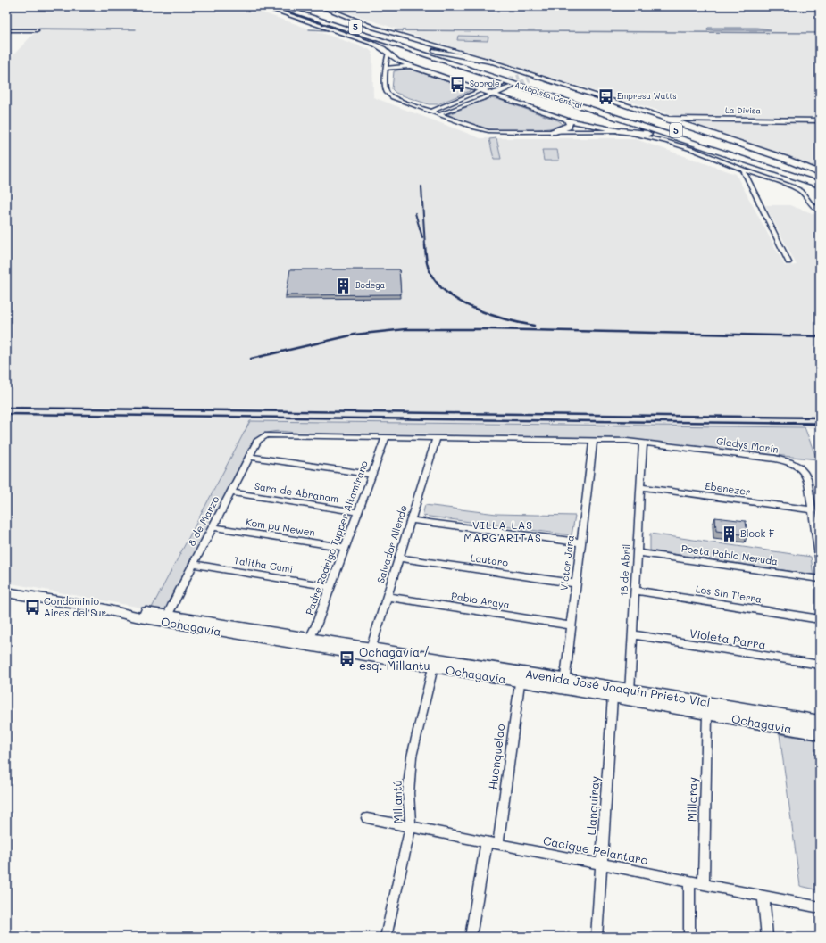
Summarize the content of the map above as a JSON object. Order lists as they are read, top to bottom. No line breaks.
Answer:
{"streets":{"highway":["5","Autopista Central"],"street":["La Divisa","Gladys Marín","Ebenezer","Sara de Abraham","8 de Marzo","Kom pu Newen","Padre Rodrigo Tupper Altamirano","Salvador Allende","Poeta Pablo Neruda","Lautaro","Víctor Jara","Talitha Cumi","18 de Abril","Los Sin Tierra","Pablo Araya","Ochagavía","Violeta Parra","Avenida José Joaquín Prieto Vial","Huenquelao","Millaray","Millantú","Llanquiray","Cacique Pelantaro"]},"crossings":[["Gladys Marín","Ebenezer"],["Gladys Marín","8 de Marzo"],["Gladys Marín","Padre Rodrigo Tupper Altamirano"],["Gladys Marín","Salvador Allende"],["Gladys Marín","Víctor Jara"],["Gladys Marín","18 de Abril"],["Ebenezer","18 de Abril"],["Sara de Abraham","8 de Marzo"],["Sara de Abraham","Padre Rodrigo Tupper Altamirano"],["8 de Marzo","Kom pu Newen"],["8 de Marzo","Talitha Cumi"],["8 de Marzo","Ochagavía"],["Kom pu Newen","Padre Rodrigo Tupper Altamirano"],["Padre Rodrigo Tupper Altamirano","Talitha Cumi"],["Padre Rodrigo Tupper Altamirano","Ochagavía"],["Salvador Allende","Lautaro"],["Salvador Allende","Pablo Araya"],["Salvador Allende","Ochagavía"],["Salvador Allende","Avenida José Joaquín Prieto Vial"],["Poeta Pablo Neruda","18 de Abril"],["Lautaro","Víctor Jara"],["Víctor Jara","Pablo Araya"],["Víctor Jara","Ochagavía"],["Víctor Jara","Avenida José Joaquín Prieto Vial"],["18 de Abril","Los Sin Tierra"],["18 de Abril","Ochagavía"],["18 de Abril","Violeta Parra"],["18 de Abril","Avenida José Joaquín Prieto Vial"],["Ochagavía","Avenida José Joaquín Prieto Vial"],["Ochagavía","Huenquelao"],["Ochagavía","Millaray"],["Ochagavía","Millantú"],["Ochagavía","Llanquiray"],["Avenida José Joaquín Prieto Vial","Huenquelao"],["Huenquelao","Cacique Pelantaro"],["Millaray","Cacique Pelantaro"],["Millantú","Cacique Pelantaro"],["Llanquiray","Cacique Pelantaro"]],"districts":["VILLA LAS MARGARITAS"],"places":{"bus stop":["Soprole","Empresa Watts","Condominio Aires del Sur","Ochagavía / esq. Millantu"],"building":["Bodega","Block F"]}}
